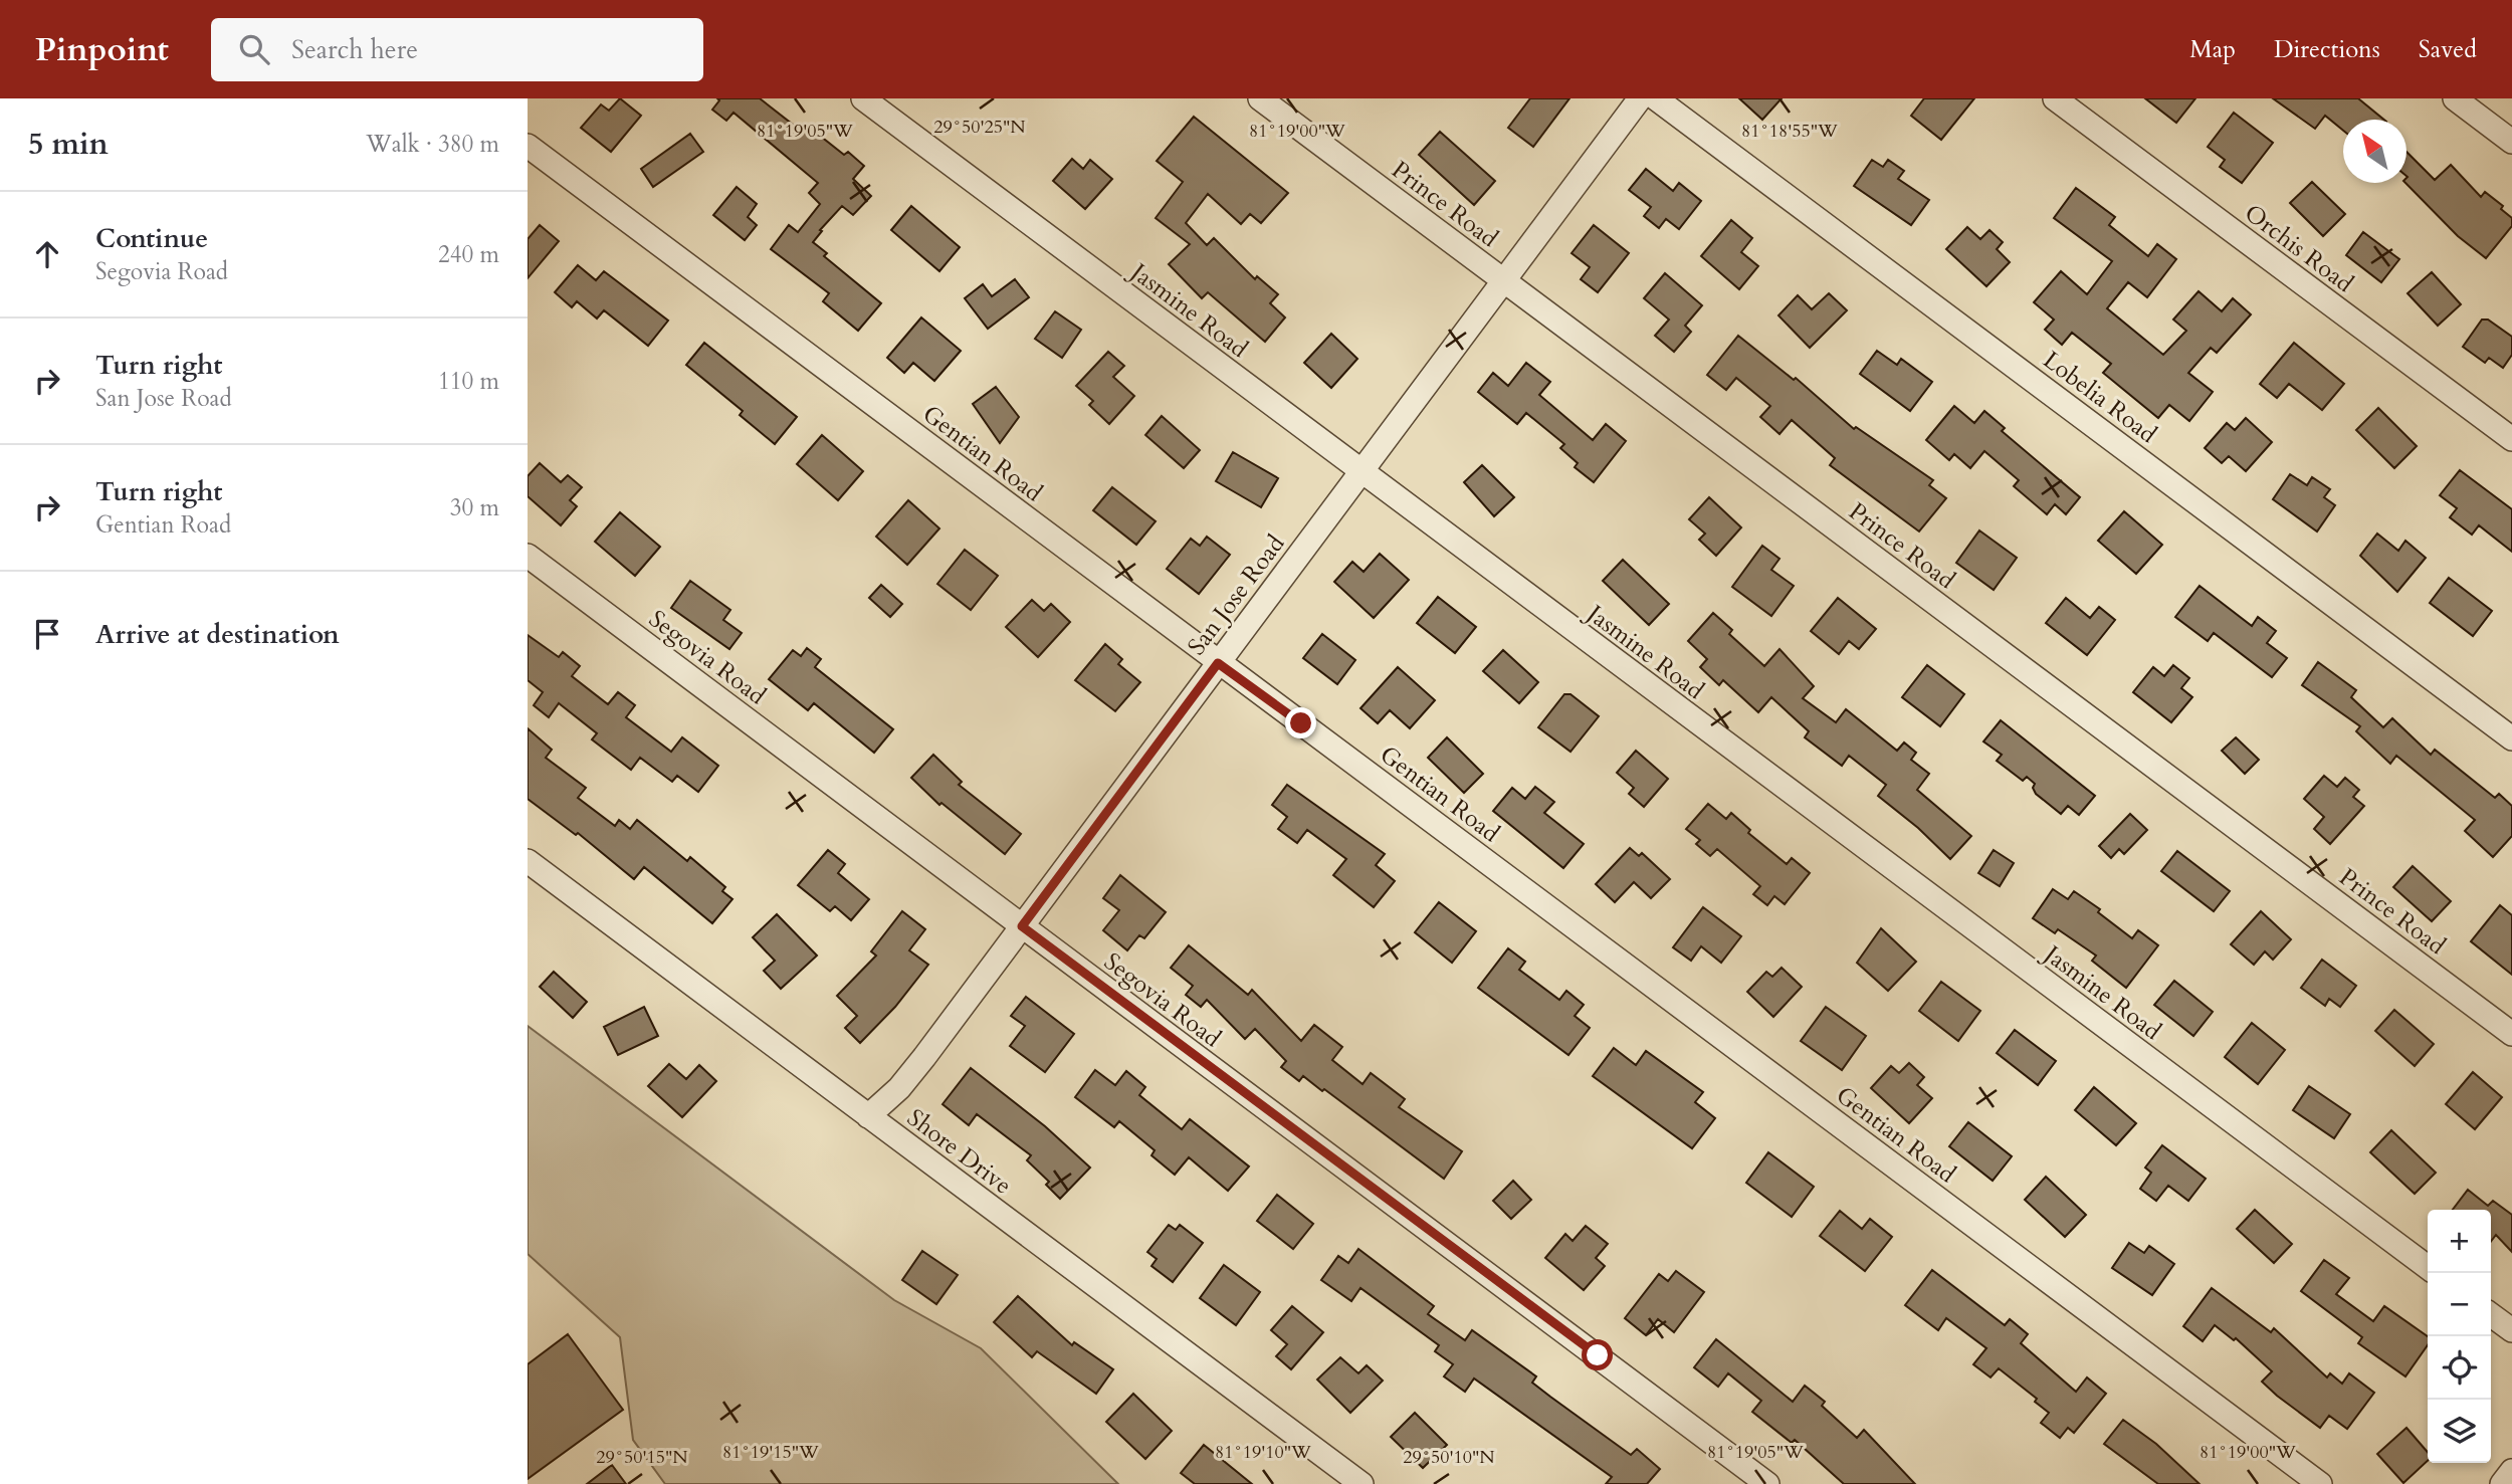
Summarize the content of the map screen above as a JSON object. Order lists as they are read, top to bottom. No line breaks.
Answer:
{"streets":{"street":["Prince Road","Orchis Road","Jasmine Road","Lobelia Road","Gentian Road","San Jose Road","Segovia Road","Shore Drive"]},"crossings":[["Prince Road","San Jose Road"],["Jasmine Road","San Jose Road"],["Gentian Road","San Jose Road"],["San Jose Road","Segovia Road"],["San Jose Road","Shore Drive"]],"north":"top left","page":{"header":"Pinpoint","search":"Search here","nav":["Map","Directions","Saved"],"heading":["5 min","Walk · 380 m"],"list":[["Continue","Segovia Road","240 m"],["Turn right","San Jose Road","110 m"],["Turn right","Gentian Road","30 m"],"Arrive at destination"],"map_buttons":["+","−"]},"coordinates":["29°50'25\"N","81°19'05\"W","81°19'00\"W","81°18'55\"W","81°19'15\"W","81°19'10\"W","29°50'15\"N","29°50'10\"N"]}
